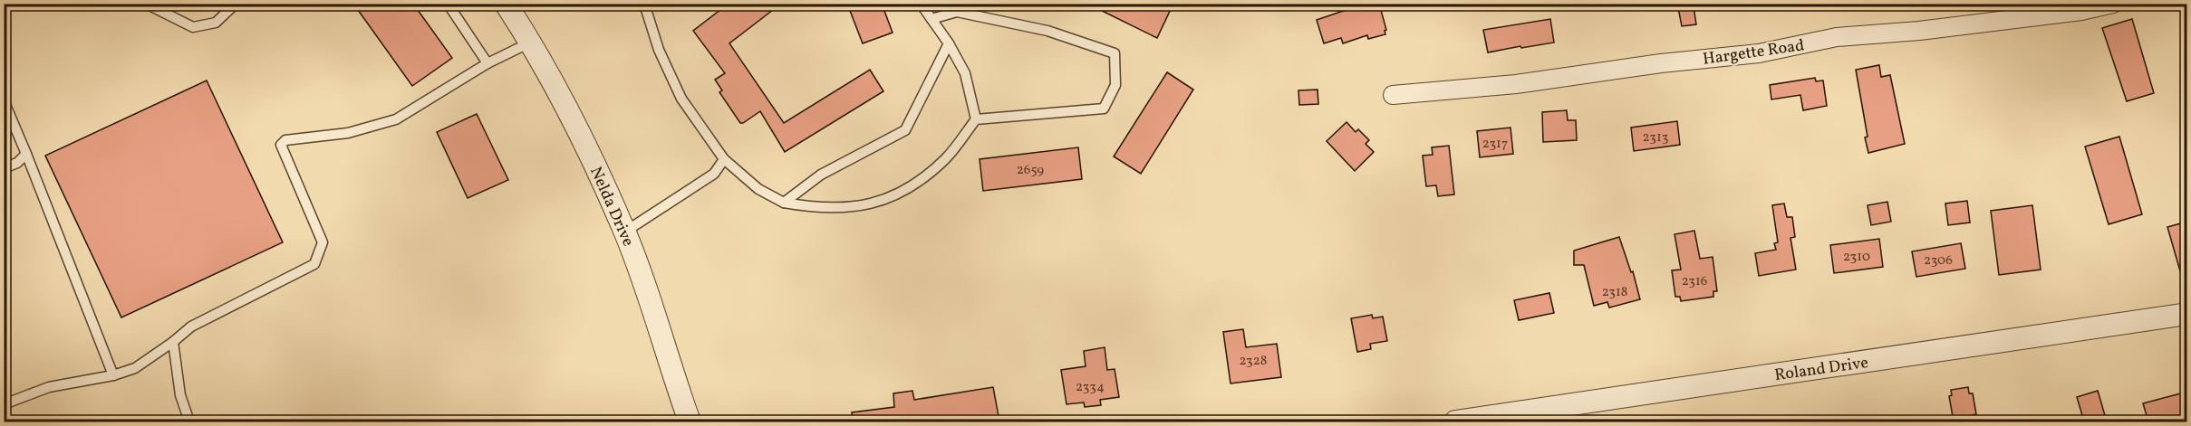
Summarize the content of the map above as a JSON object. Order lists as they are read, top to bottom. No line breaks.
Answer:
{"streets":{"street":["Hargette Road","Nelda Drive","Roland Drive"]},"house_numbers":["2313","2317","2659","2310","2306","2316","2318","2328","2334"]}
